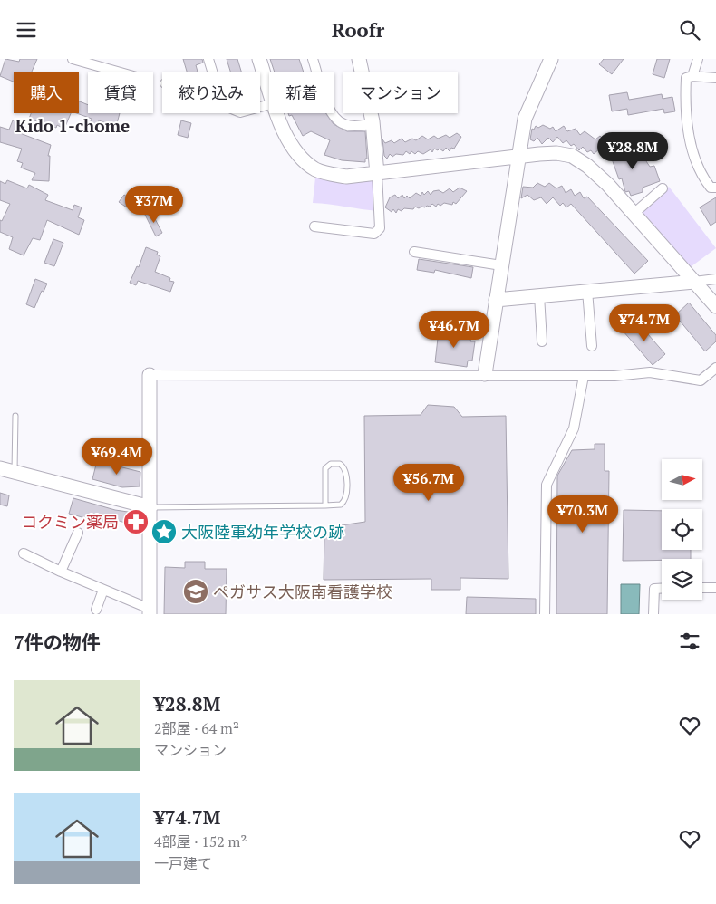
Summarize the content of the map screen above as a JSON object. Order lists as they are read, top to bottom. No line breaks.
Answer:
{"districts":["Kido 1-chome"],"places":{"pharmacy":["コクミン薬局"],"place":["大阪陸軍幼年学校の跡"],"school or university":["ぺガサス大阪南看護学校"]},"north":"right","page":{"header":"Roofr","chip":["購入","賃貸","絞り込み","新着","マンション"],"price":["¥28.8M","¥37M","¥74.7M","¥46.7M","¥69.4M","¥56.7M","¥70.3M"],"heading":"7件の物件","list":[{"name":"¥28.8M","note":"2部屋 · 64 m² · マンション"},{"name":"¥74.7M","note":"4部屋 · 152 m² · 一戸建て"}]}}
